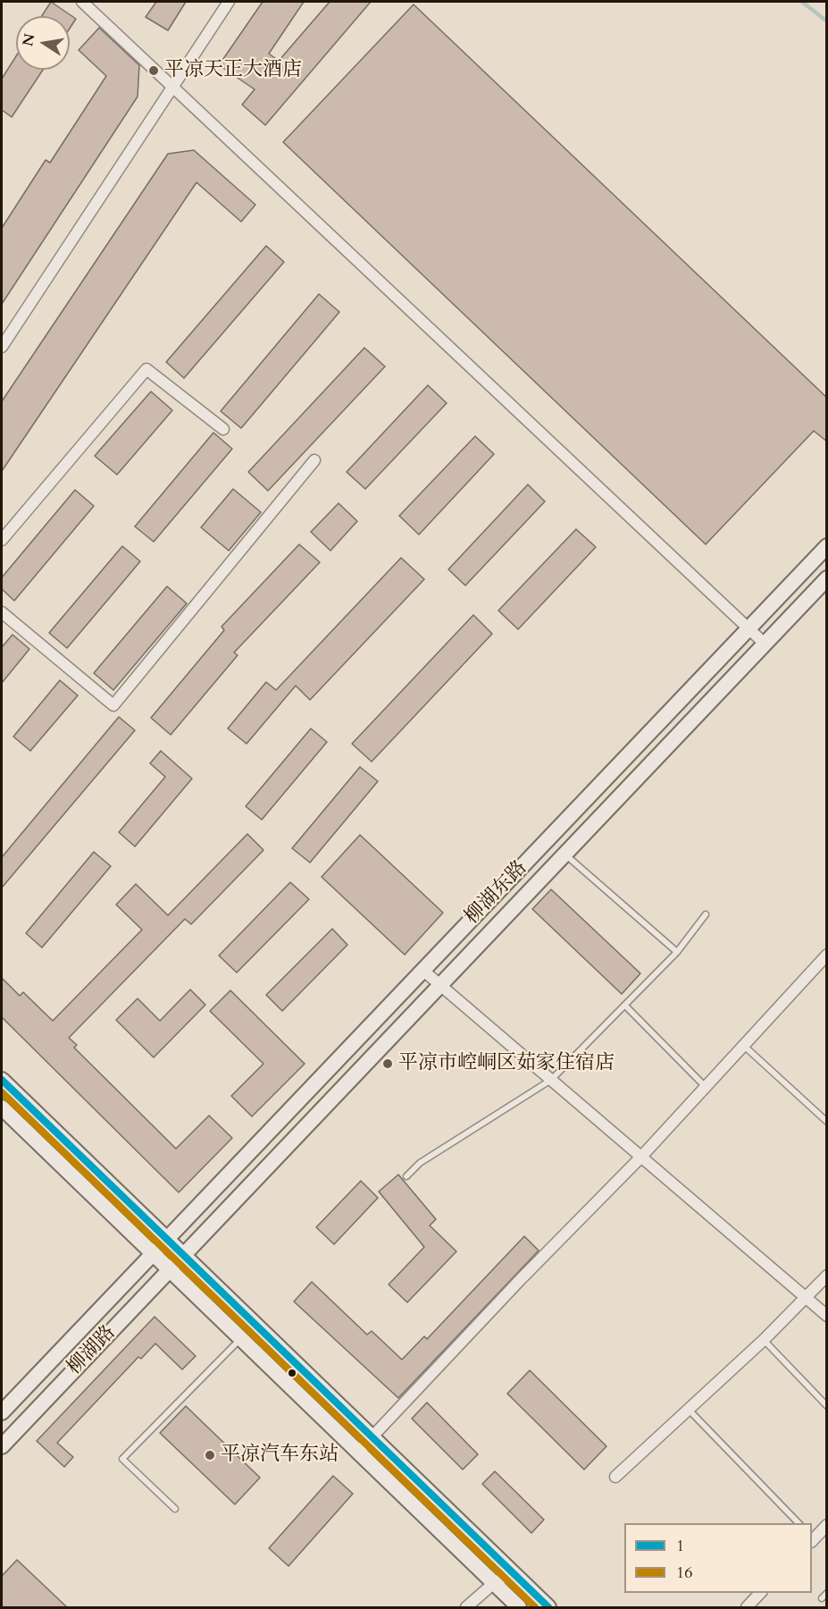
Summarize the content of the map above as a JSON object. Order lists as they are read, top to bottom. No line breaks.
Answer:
{"streets":{"main road":["柳湖东路","柳湖路"]},"crossings":[["柳湖东路","柳湖路"]],"places":["平凉天正大酒店","平凉市崆峒区茹家住宿店","平凉汽车东站"],"lines":["transit line 1","transit line 16"],"legend":["1","16"],"north":"left"}
